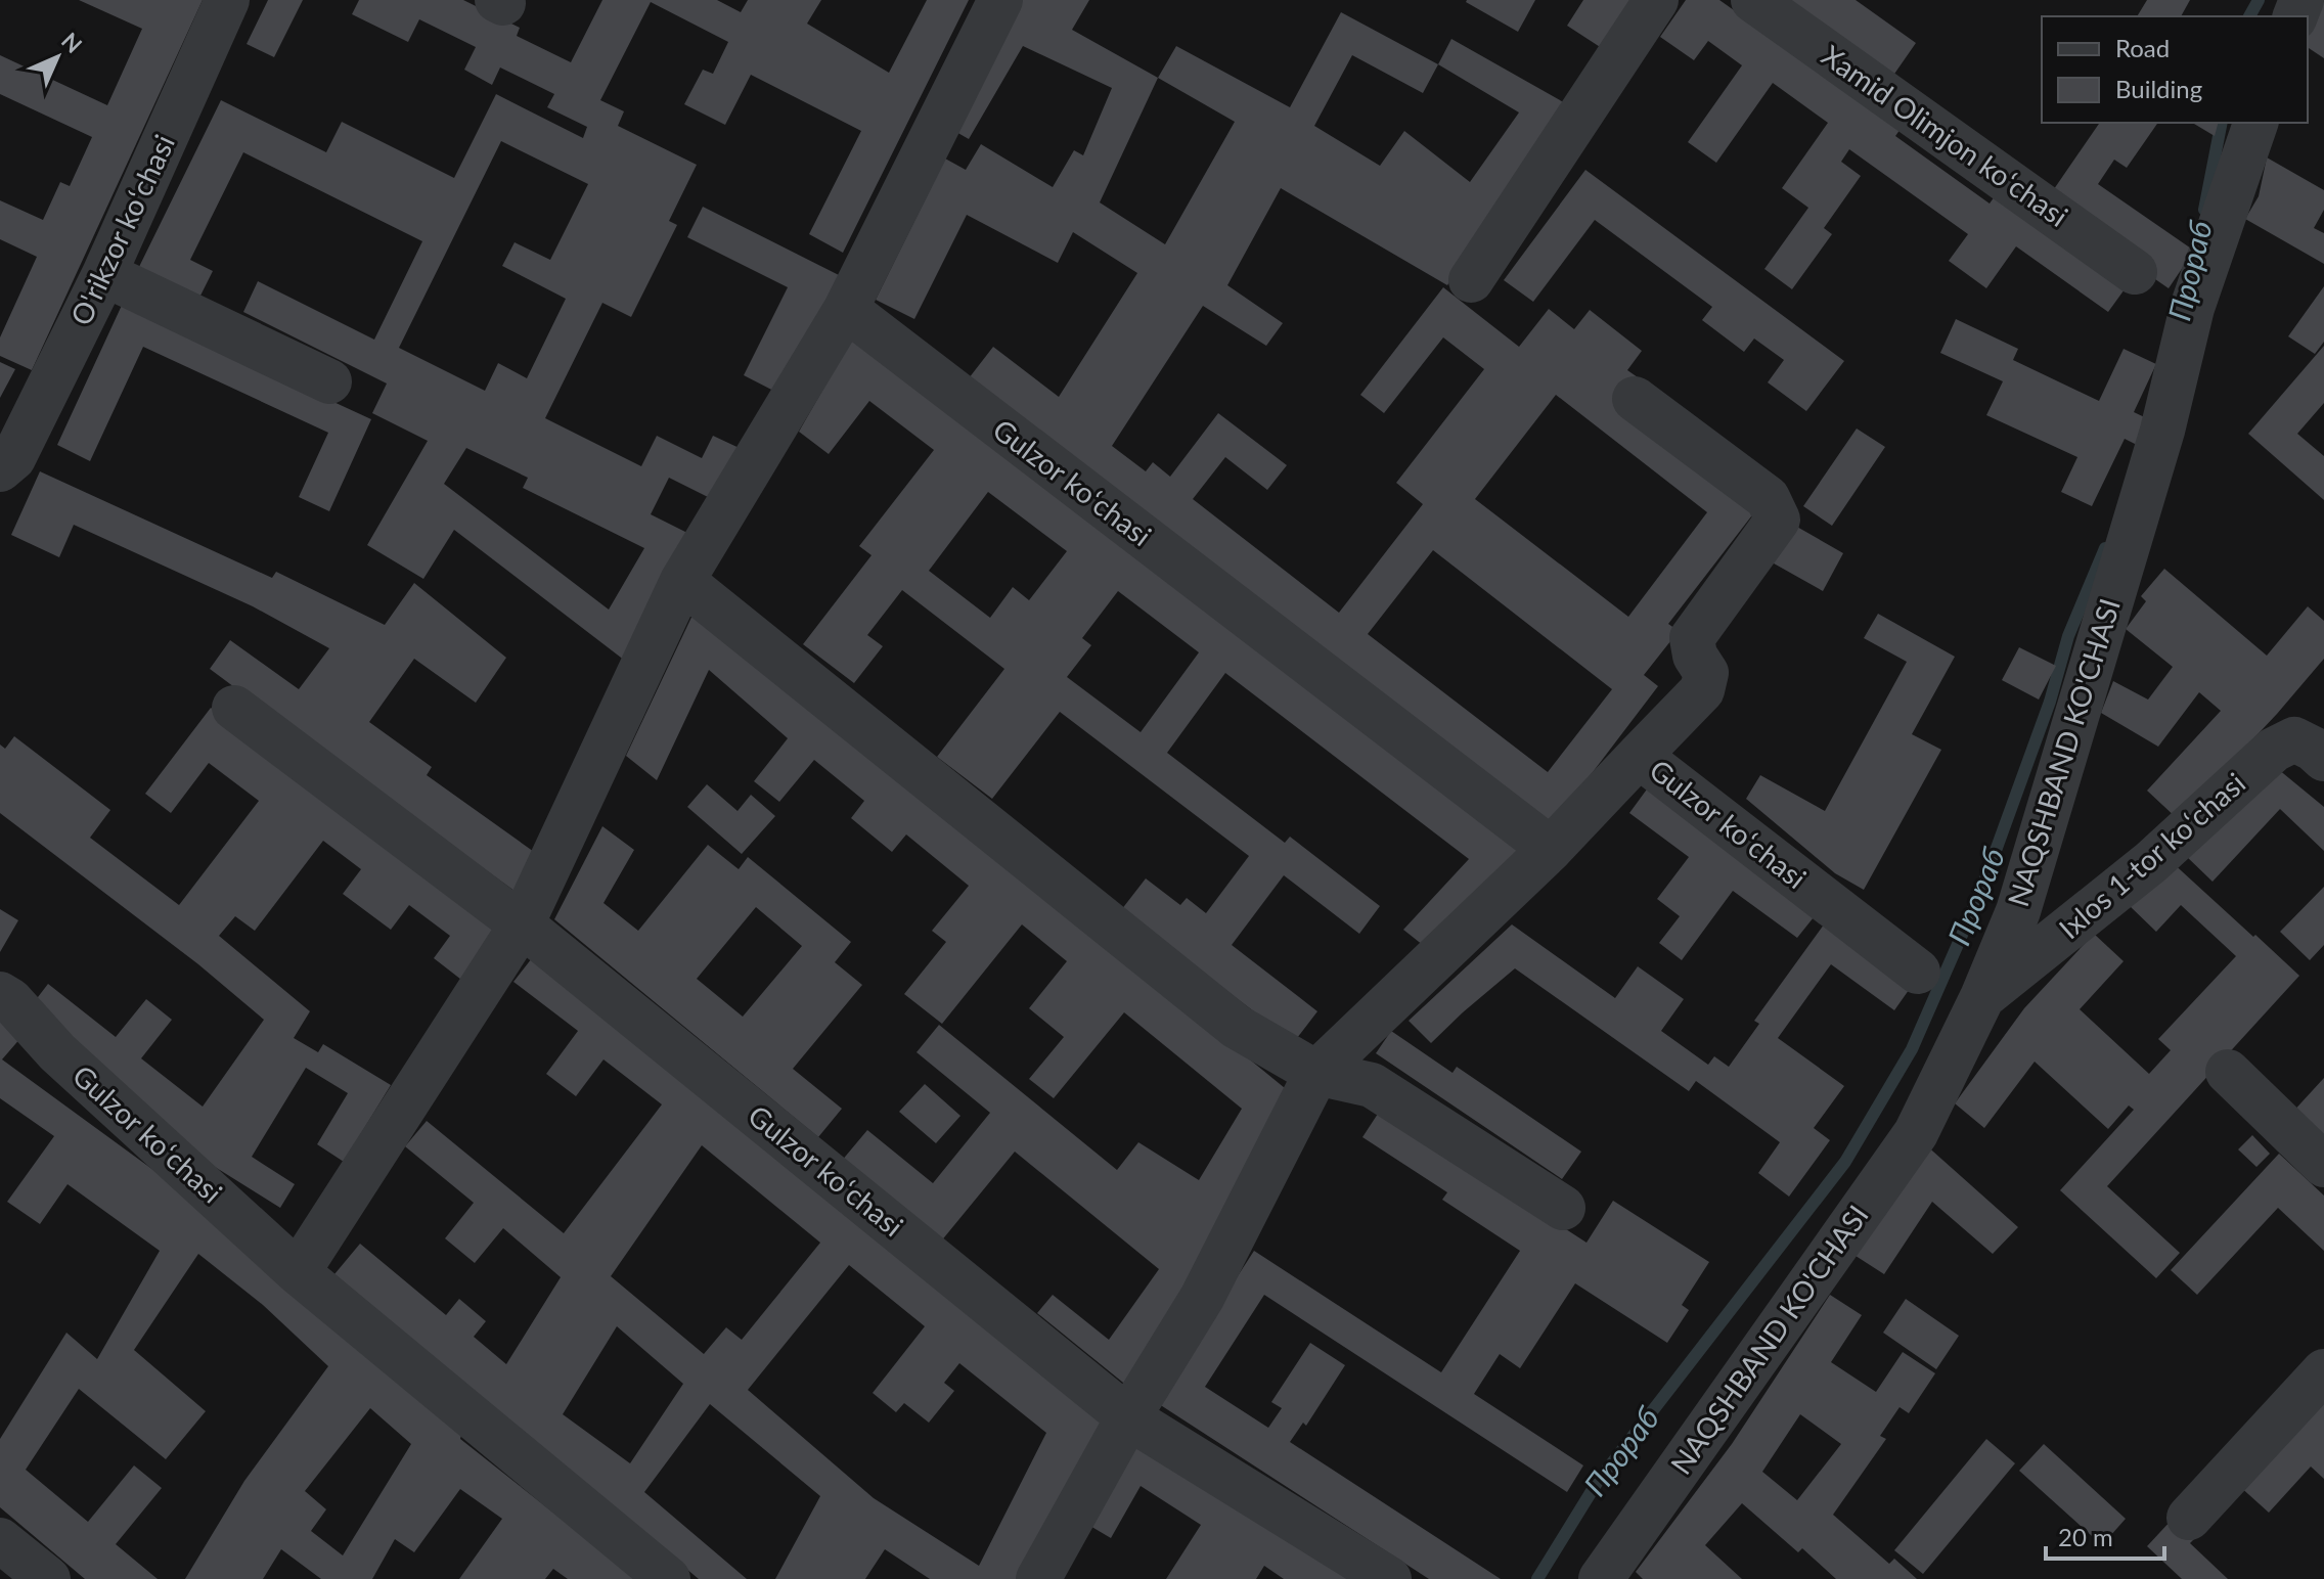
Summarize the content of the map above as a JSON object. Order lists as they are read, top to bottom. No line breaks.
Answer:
{"streets":{"street":["Xamid Olimjon koʻchasi","O'rikzor koʻchasi","Gulzor koʻchasi","NAQSHBAND KO'CHASI","Ixlos 1-tor koʻchasi"]},"crossings":[["NAQSHBAND KO'CHASI","Ixlos 1-tor koʻchasi"]],"water":["Прораб"],"legend":["Road","Building"],"scale_bar":"20 m","north":"top right"}
